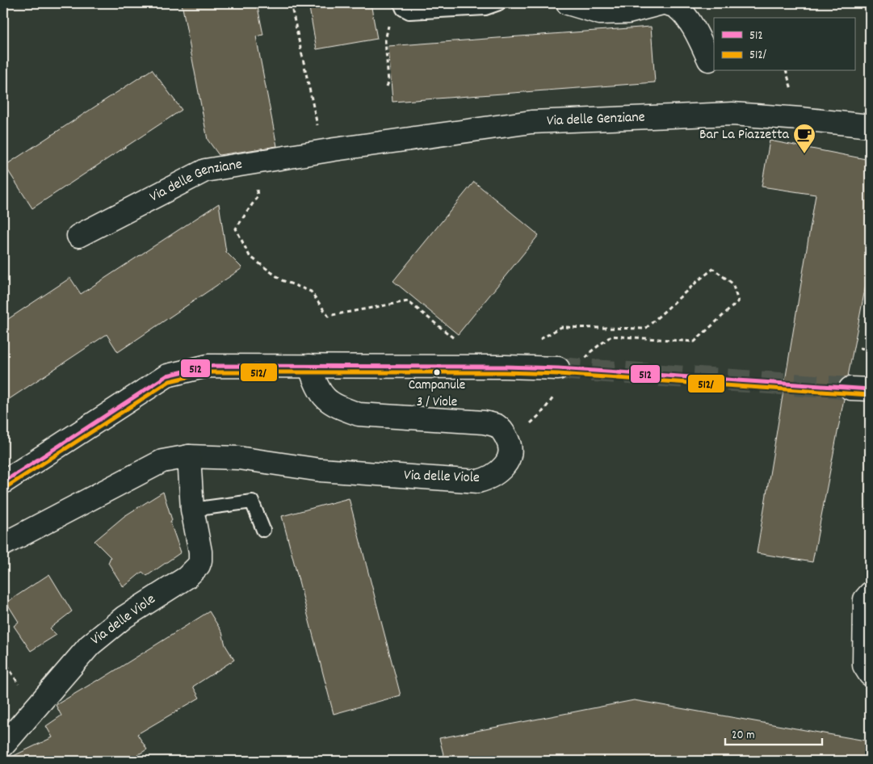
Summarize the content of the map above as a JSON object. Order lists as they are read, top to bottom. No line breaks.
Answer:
{"streets":{"street":["Via delle Genziane","Via delle Viole"]},"places":{"cafe":["Bar La Piazzetta"],"other":["Campanule 3 / Viole"]},"lines":["transit line 512","transit line 512/"],"legend":["512","512/"],"scale_bar":"20 m"}
